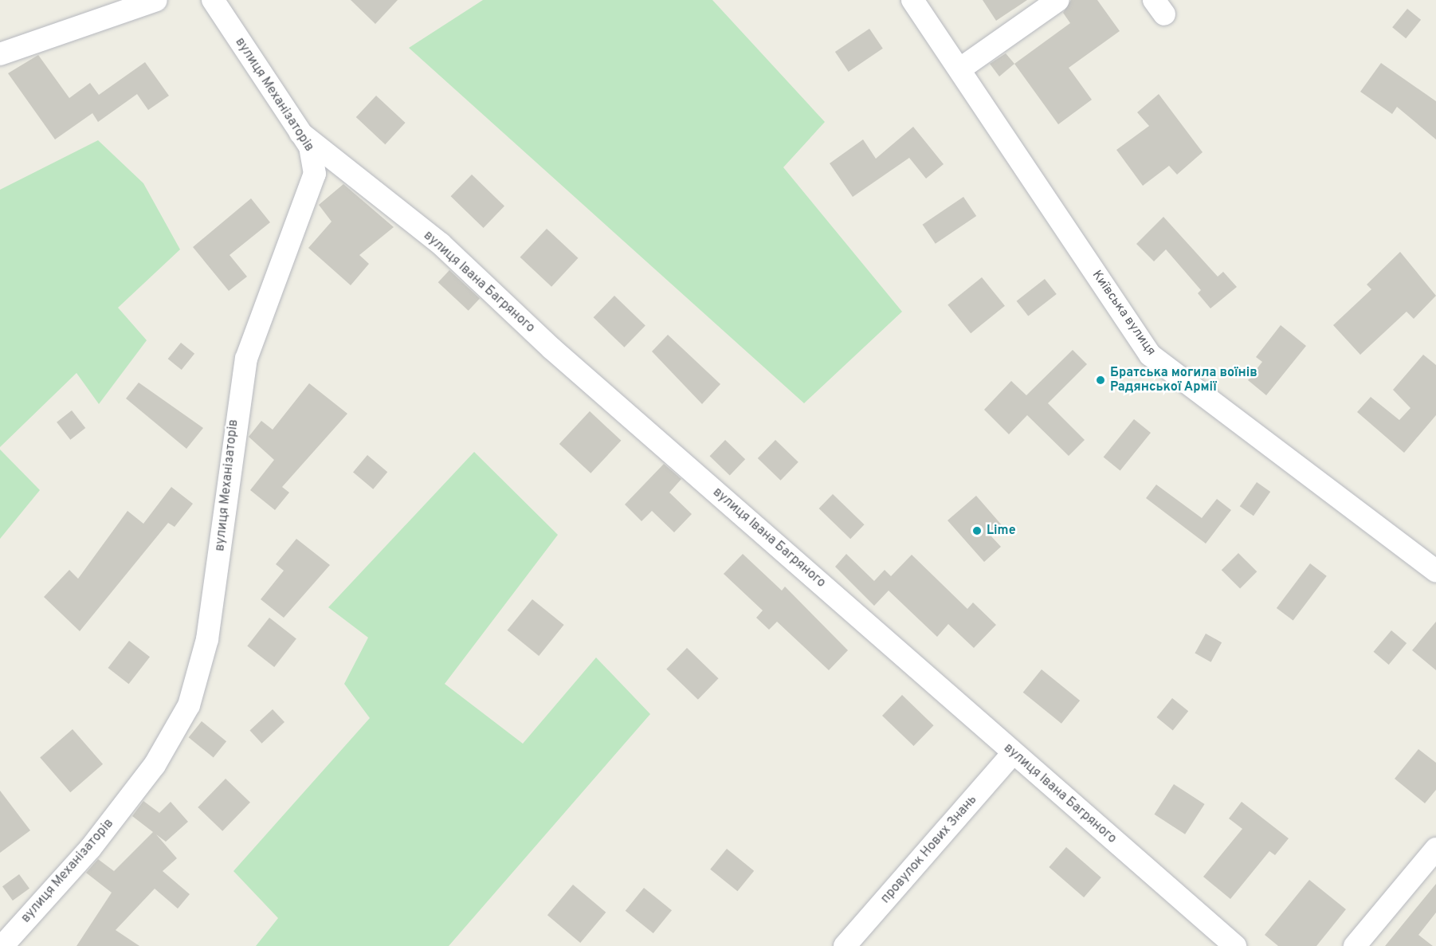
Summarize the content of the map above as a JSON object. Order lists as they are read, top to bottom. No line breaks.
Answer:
{"streets":{"street":["вулиця Механізаторів","вулиця Івана Багряного","Київська вулиця","провулок Нових Знань"]},"crossings":[["вулиця Механізаторів","вулиця Івана Багряного"],["вулиця Івана Багряного","провулок Нових Знань"]],"places":["Братська могила воїнів Радянської Армії","Lime"]}
